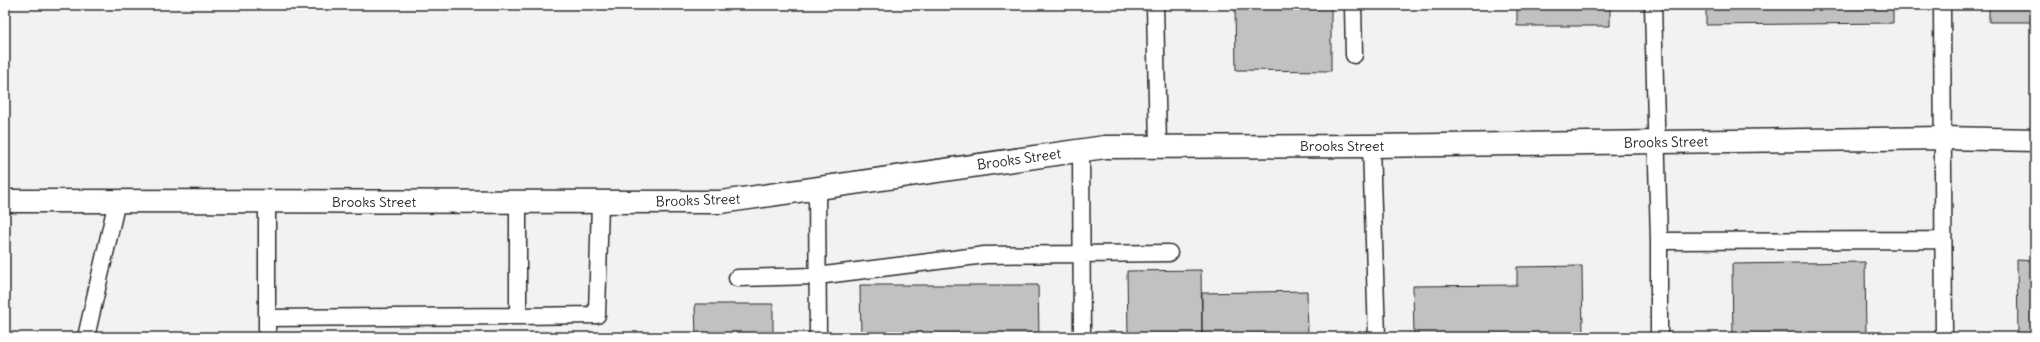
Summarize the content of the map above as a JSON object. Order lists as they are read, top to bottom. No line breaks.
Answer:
{"streets":{"street":["Brooks Street"]}}
